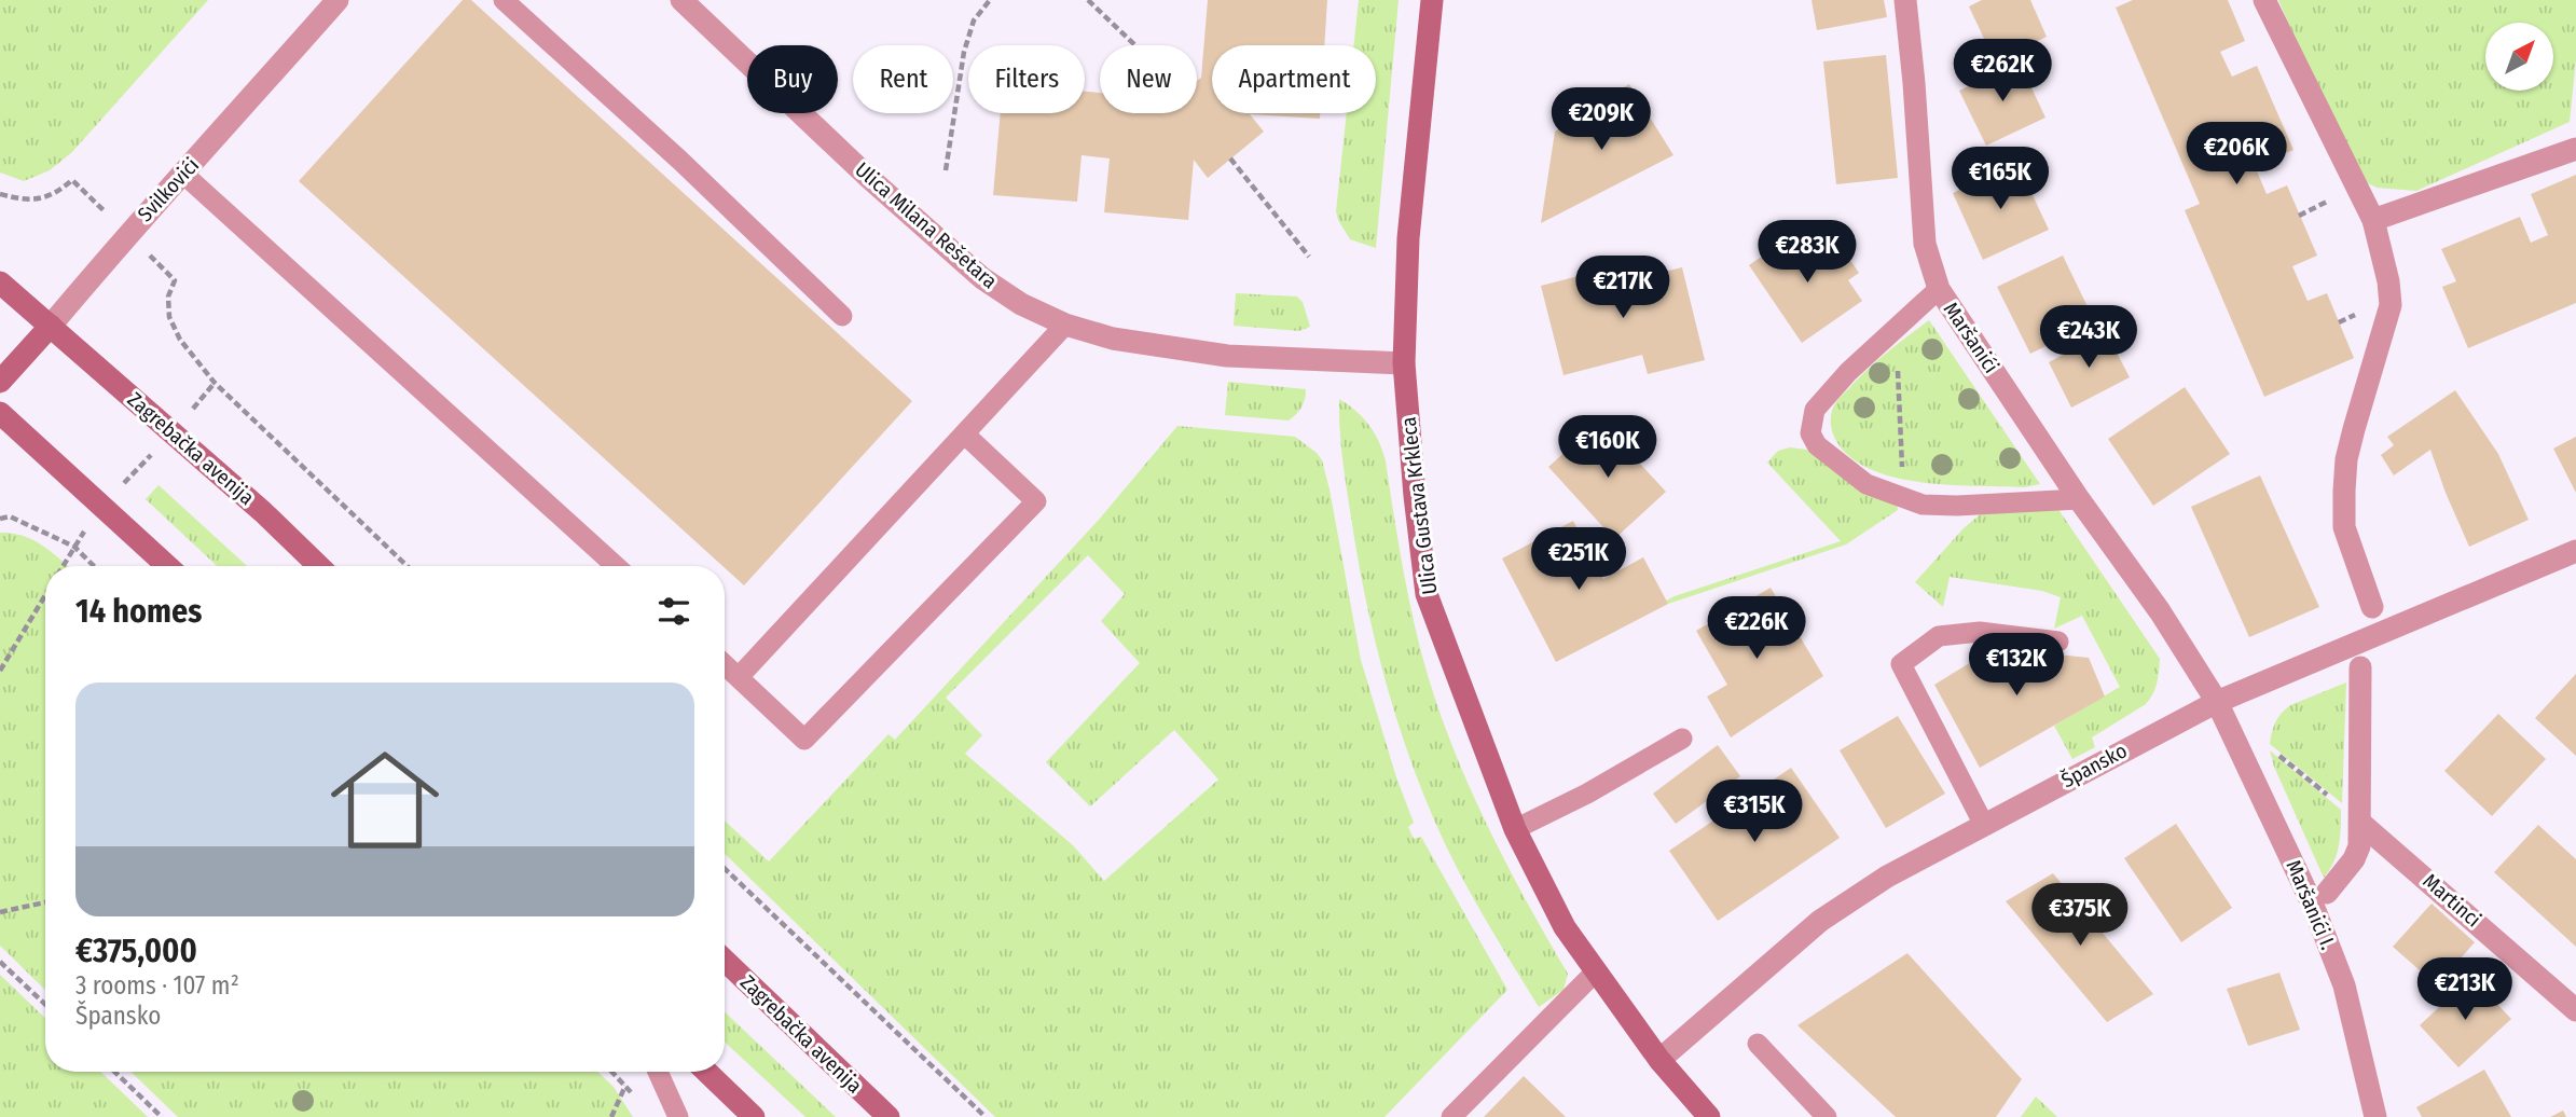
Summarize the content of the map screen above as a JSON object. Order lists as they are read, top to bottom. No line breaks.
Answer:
{"streets":{"street":["Svilkovići","Ulica Milana Rešetara","Maršanići","Zagrebačka avenija","Ulica Gustava Krkleca","Špansko","Martinci","Maršanići I."]},"crossings":[["Svilkovići","Zagrebačka avenija"],["Ulica Milana Rešetara","Ulica Gustava Krkleca"],["Maršanići","Špansko"],["Maršanići","Maršanići I."],["Ulica Gustava Krkleca","Špansko"],["Špansko","Maršanići I."]],"north":"top right","page":{"price":["€262K","€209K","€206K","€165K","€283K","€217K","€243K","€160K","€251K","€226K","€132K","€315K","€375K","€213K"],"chip":["Buy","Rent","Filters","New","Apartment"],"heading":"14 homes","list":[{"name":"€375,000","note":"3 rooms · 107 m² · Špansko"}]}}
